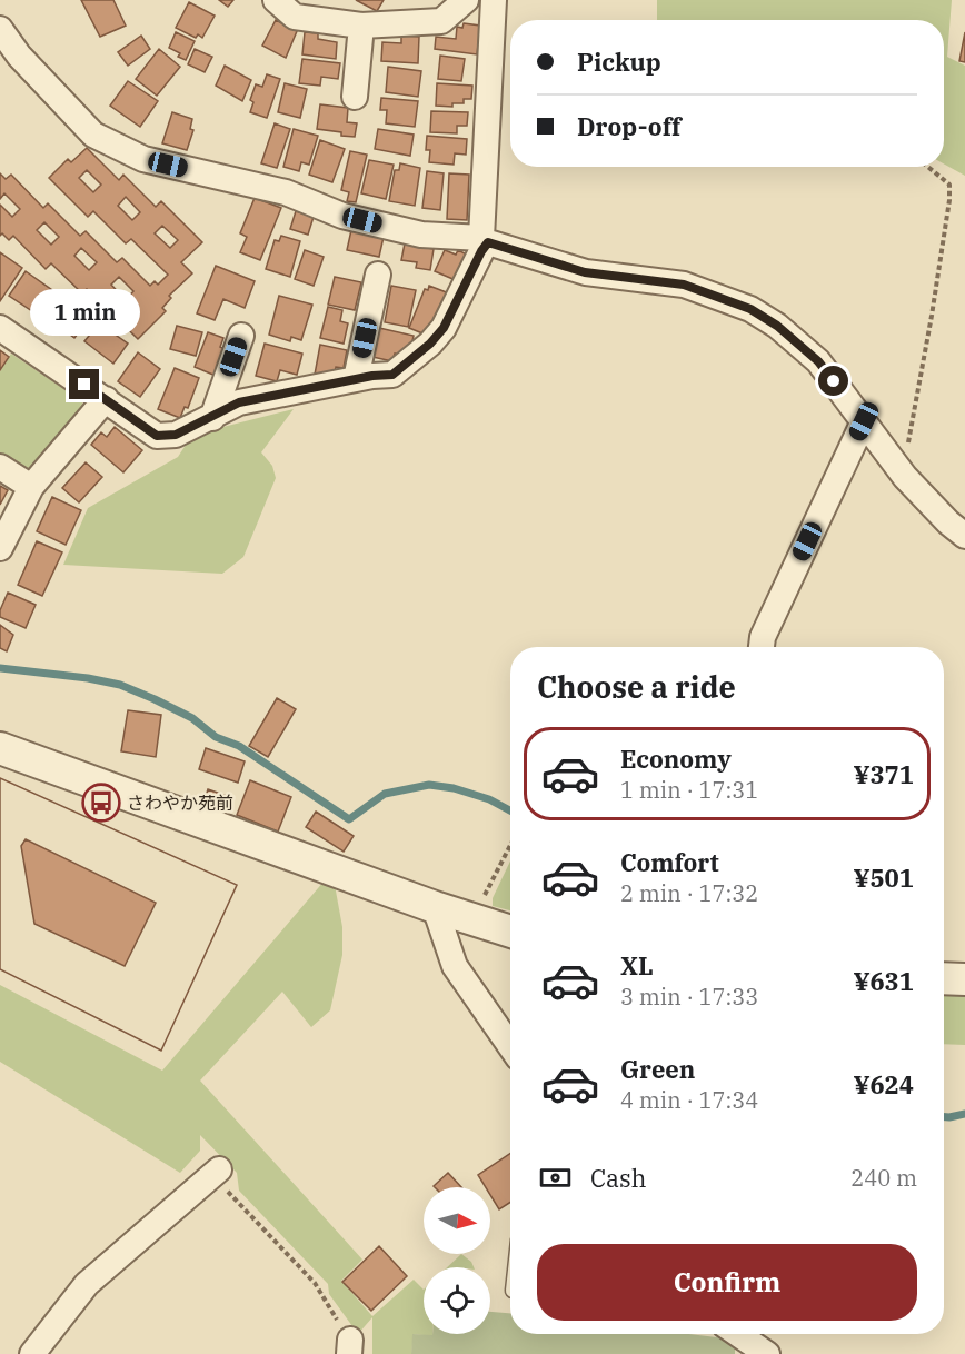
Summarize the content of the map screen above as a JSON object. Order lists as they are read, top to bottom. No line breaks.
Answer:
{"places":{"bus stop":["さわやか苑前"]},"north":"right","page":{"banner":["Pickup","Drop-off"],"bubble":"1 min","heading":"Choose a ride","list":[{"name":"Economy","note":"1 min · 17:31","value":"¥371"},{"name":"Comfort","note":"2 min · 17:32","value":"¥501"},{"name":"XL","note":"3 min · 17:33","value":"¥631"},{"name":"Green","note":"4 min · 17:34","value":"¥624"}],"pay":["Cash","240 m"],"buttons":"Confirm"}}
